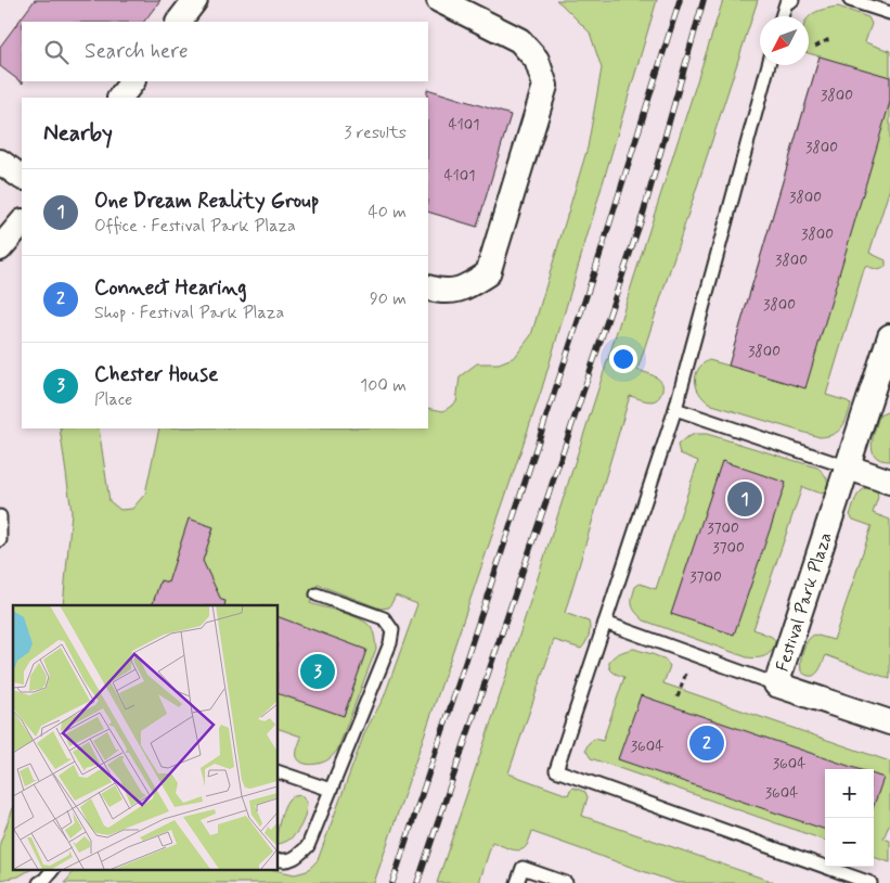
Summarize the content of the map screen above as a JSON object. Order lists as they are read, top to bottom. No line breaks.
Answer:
{"streets":{"street":["Festival Park Plaza"]},"house_numbers":["3800","4101","3800","4101","3800","3800","3800","3800","3800","3700","3700","3700","3604","3604","3604"],"north":"bottom left","page":{"search":"Search here","heading":["Nearby","3 results"],"list":[{"mark":"1","name":"One Dream Reality Group","note":"Office · Festival Park Plaza","value":"40 m"},{"mark":"2","name":"Connect Hearing","note":"Shop · Festival Park Plaza","value":"90 m"},{"mark":"3","name":"Chester House","note":"Place","value":"100 m"}],"pins":["1","3","2"],"map_buttons":["+","−"]}}
